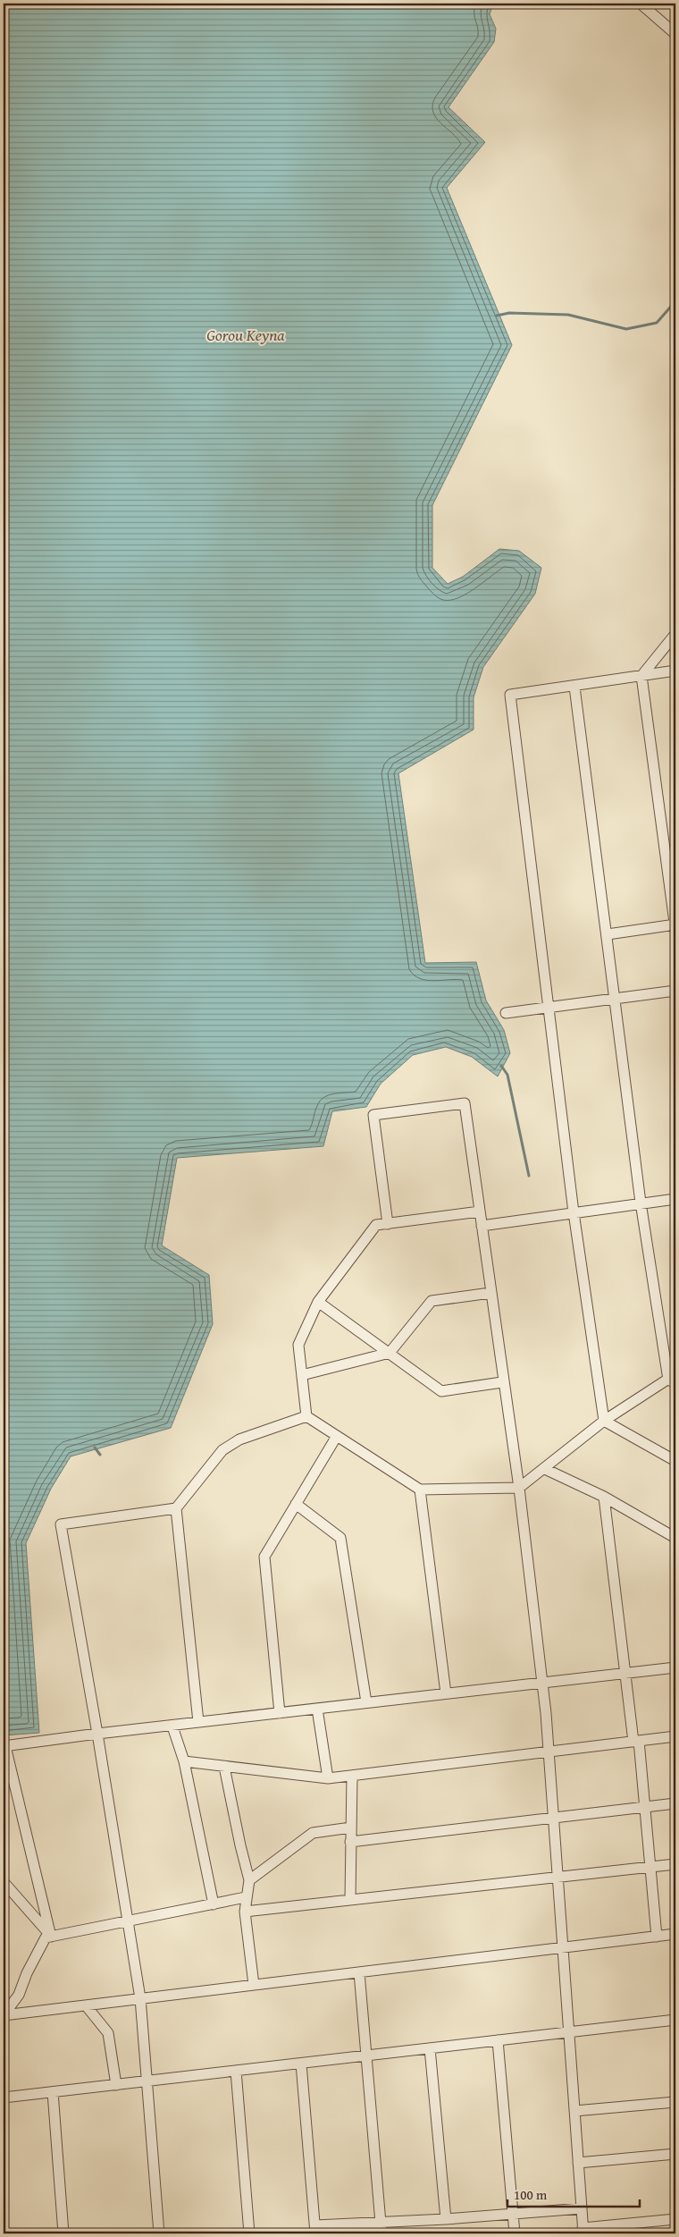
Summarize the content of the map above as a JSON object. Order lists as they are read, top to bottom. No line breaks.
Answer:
{"water":["Gorou Keyna"],"scale_bar":"100 m"}
